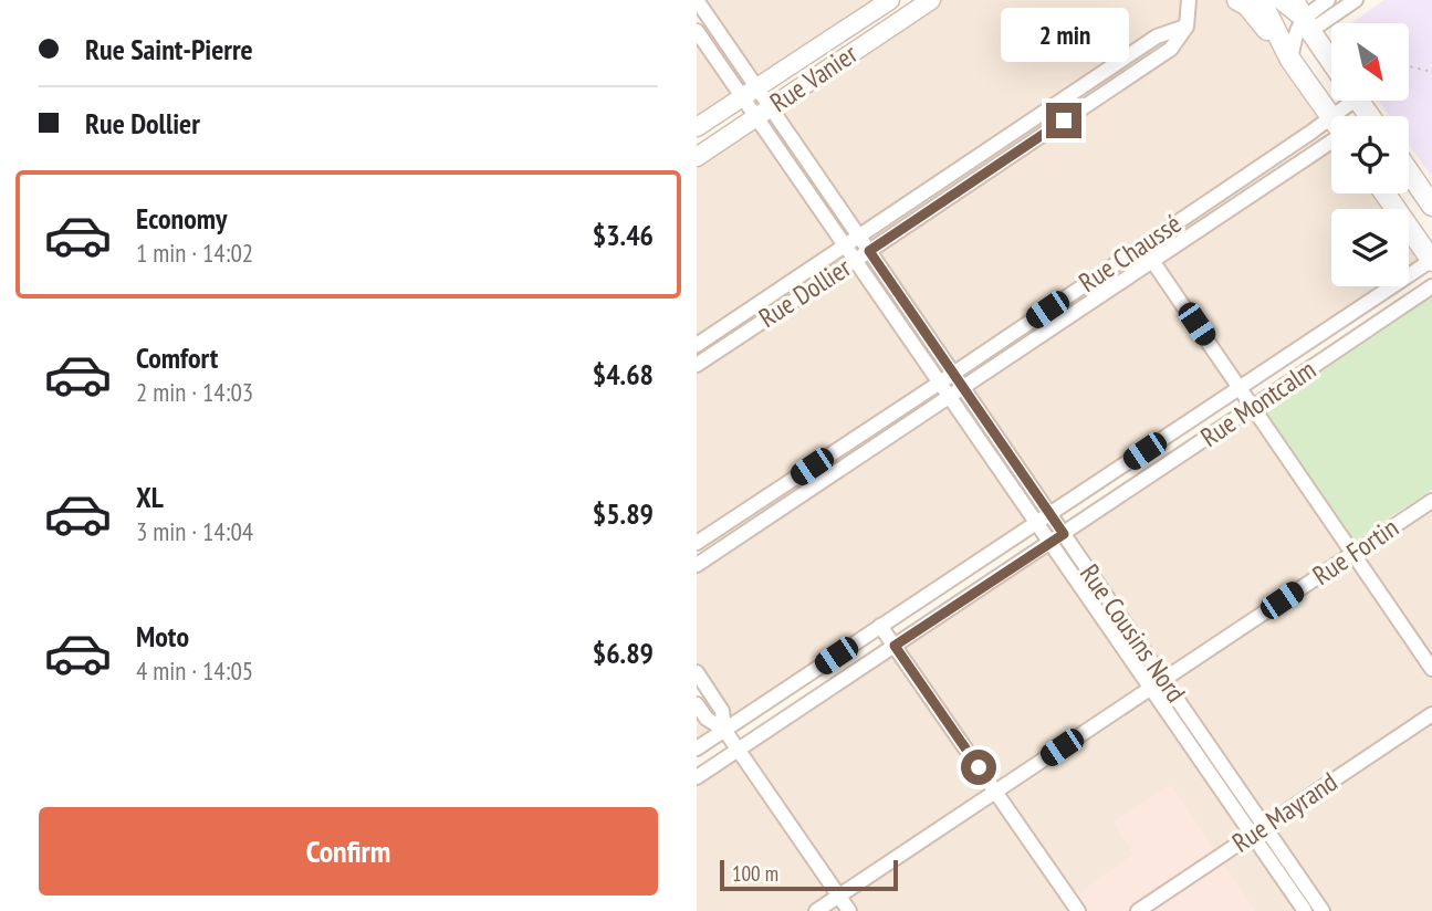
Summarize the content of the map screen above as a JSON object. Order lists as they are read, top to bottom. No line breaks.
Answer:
{"streets":{"street":["Rue Vanier","Rue Chaussé","Rue Dollier","Rue Montcalm","Rue Fortin","Rue Cousins Nord","Rue Mayrand"]},"crossings":[["Rue Vanier","Rue Cousins Nord"],["Rue Chaussé","Rue Cousins Nord"],["Rue Dollier","Rue Cousins Nord"],["Rue Montcalm","Rue Cousins Nord"],["Rue Fortin","Rue Cousins Nord"],["Rue Cousins Nord","Rue Mayrand"]],"scale_bar":"100 m","north":"bottom right","page":{"banner":["Rue Saint-Pierre","Rue Dollier"],"bubble":"2 min","list":[{"name":"Economy","note":"1 min · 14:02","value":"$3.46"},{"name":"Comfort","note":"2 min · 14:03","value":"$4.68"},{"name":"XL","note":"3 min · 14:04","value":"$5.89"},{"name":"Moto","note":"4 min · 14:05","value":"$6.89"}],"buttons":"Confirm","scale":"100 m"}}
